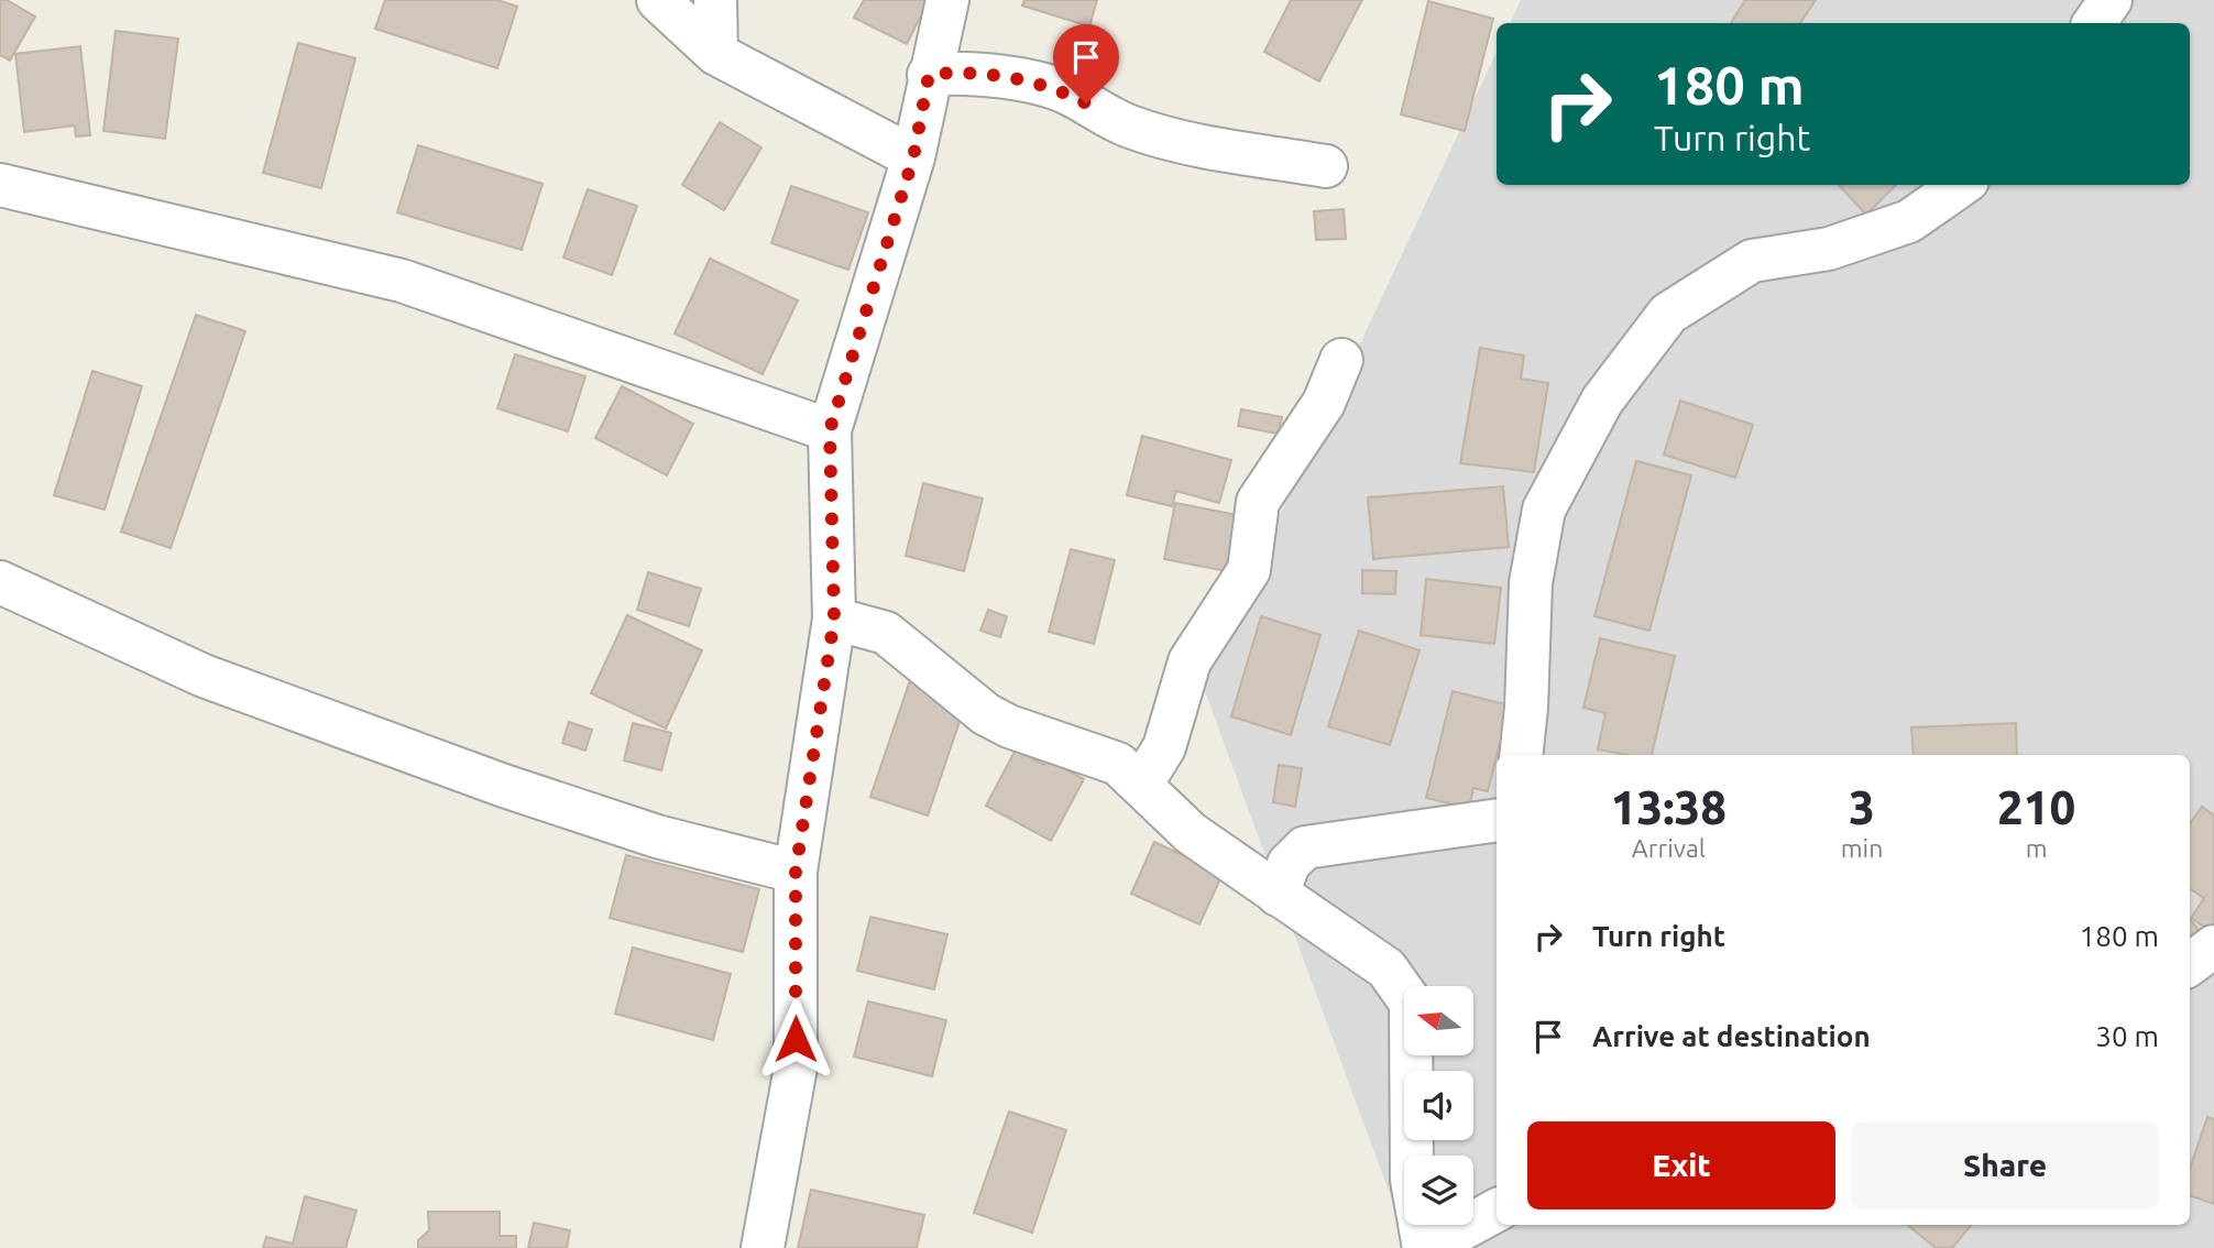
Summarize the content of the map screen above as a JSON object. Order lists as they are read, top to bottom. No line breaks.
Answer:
{"north":"left","page":{"turn":["180 m","Turn right"],"eta":["13:38","Arrival","3","min","210","m"],"list":[{"name":"Turn right","value":"180 m"},{"name":"Arrive at destination","value":"30 m"}],"buttons":["Exit","Share"]}}
